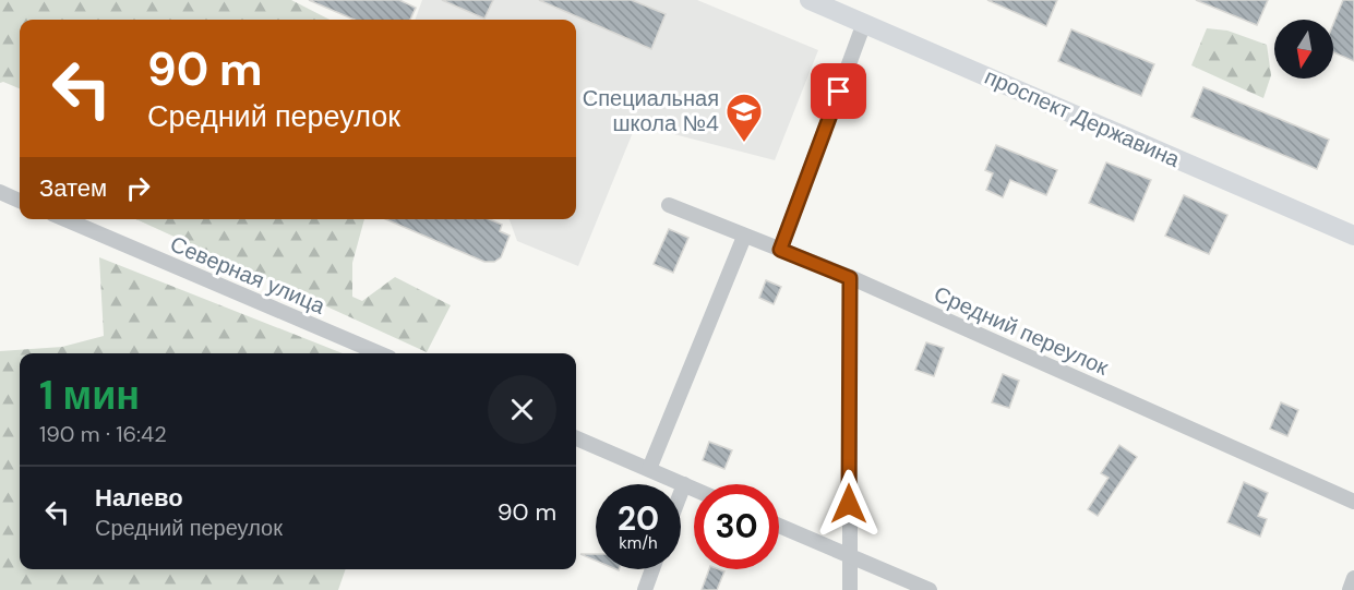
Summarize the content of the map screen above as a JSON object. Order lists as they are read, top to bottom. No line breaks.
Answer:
{"streets":{"main road":["проспект Державина"],"street":["Северная улица","Средний переулок"]},"places":{"school or university":["Специальная школа №4"]},"north":"bottom","page":{"turn":["90 m","Средний переулок"],"then":"Затем","heading":["1 мин","190 m · 16:42"],"list":[{"name":"Налево","note":"Средний переулок","value":"90 m"}],"speed":"20 km/h","limit":"30"}}
